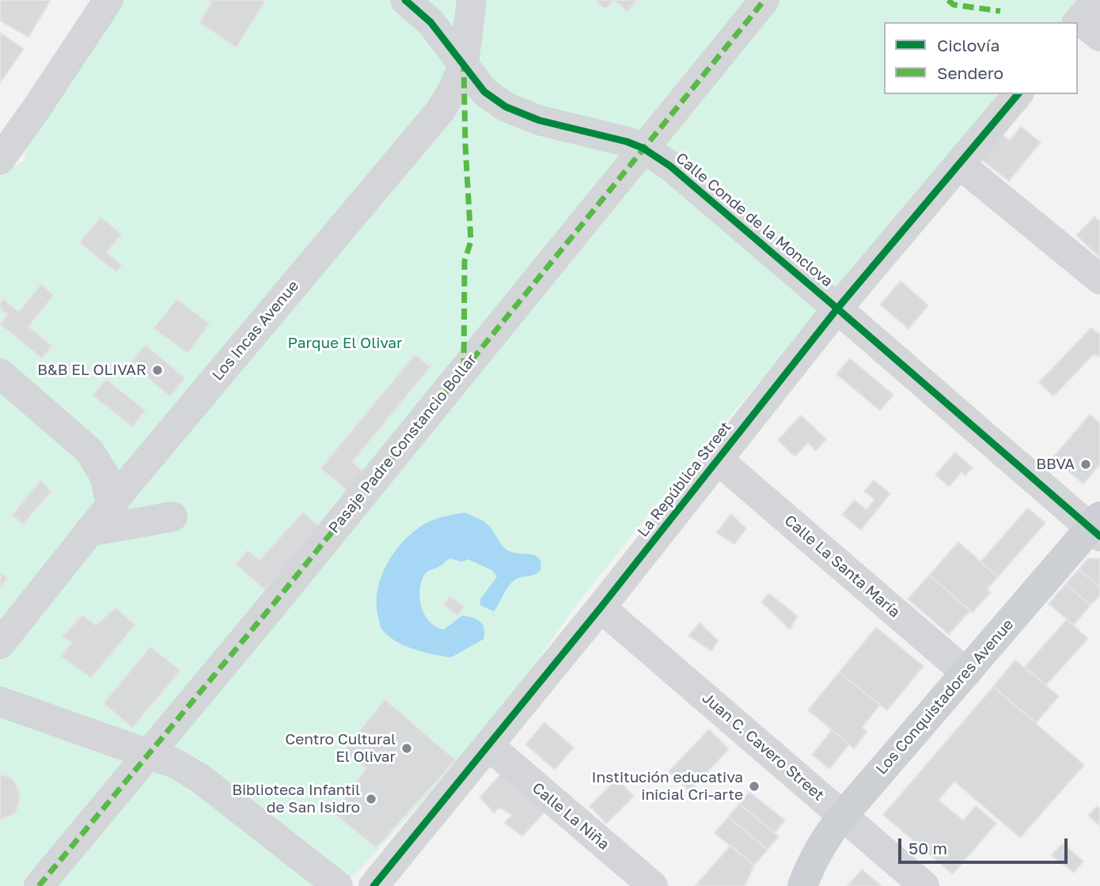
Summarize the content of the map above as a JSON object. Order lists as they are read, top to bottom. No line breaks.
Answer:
{"streets":{"main road":["Los Conquistadores Avenue"],"street":["Calle Conde de la Monclova","Los Incas Avenue","Pasaje Padre Constancio Bollar","La República Street","Calle La Santa María","Juan C. Cavero Street","Calle La Niña"]},"crossings":[["Calle Conde de la Monclova","Los Incas Avenue"],["Calle Conde de la Monclova","Pasaje Padre Constancio Bollar"],["Calle Conde de la Monclova","La República Street"],["Calle Conde de la Monclova","Los Conquistadores Avenue"],["La República Street","Calle La Santa María"],["La República Street","Juan C. Cavero Street"],["La República Street","Calle La Niña"],["Calle La Santa María","Los Conquistadores Avenue"],["Los Conquistadores Avenue","Juan C. Cavero Street"]],"parks":["Parque El Olivar"],"places":["B&B EL OLIVAR","BBVA","Centro Cultural El Olivar","Institución educativa inicial Cri-arte","Biblioteca Infantil de San Isidro"],"legend":["Ciclovía","Sendero"],"scale_bar":"50 m"}
